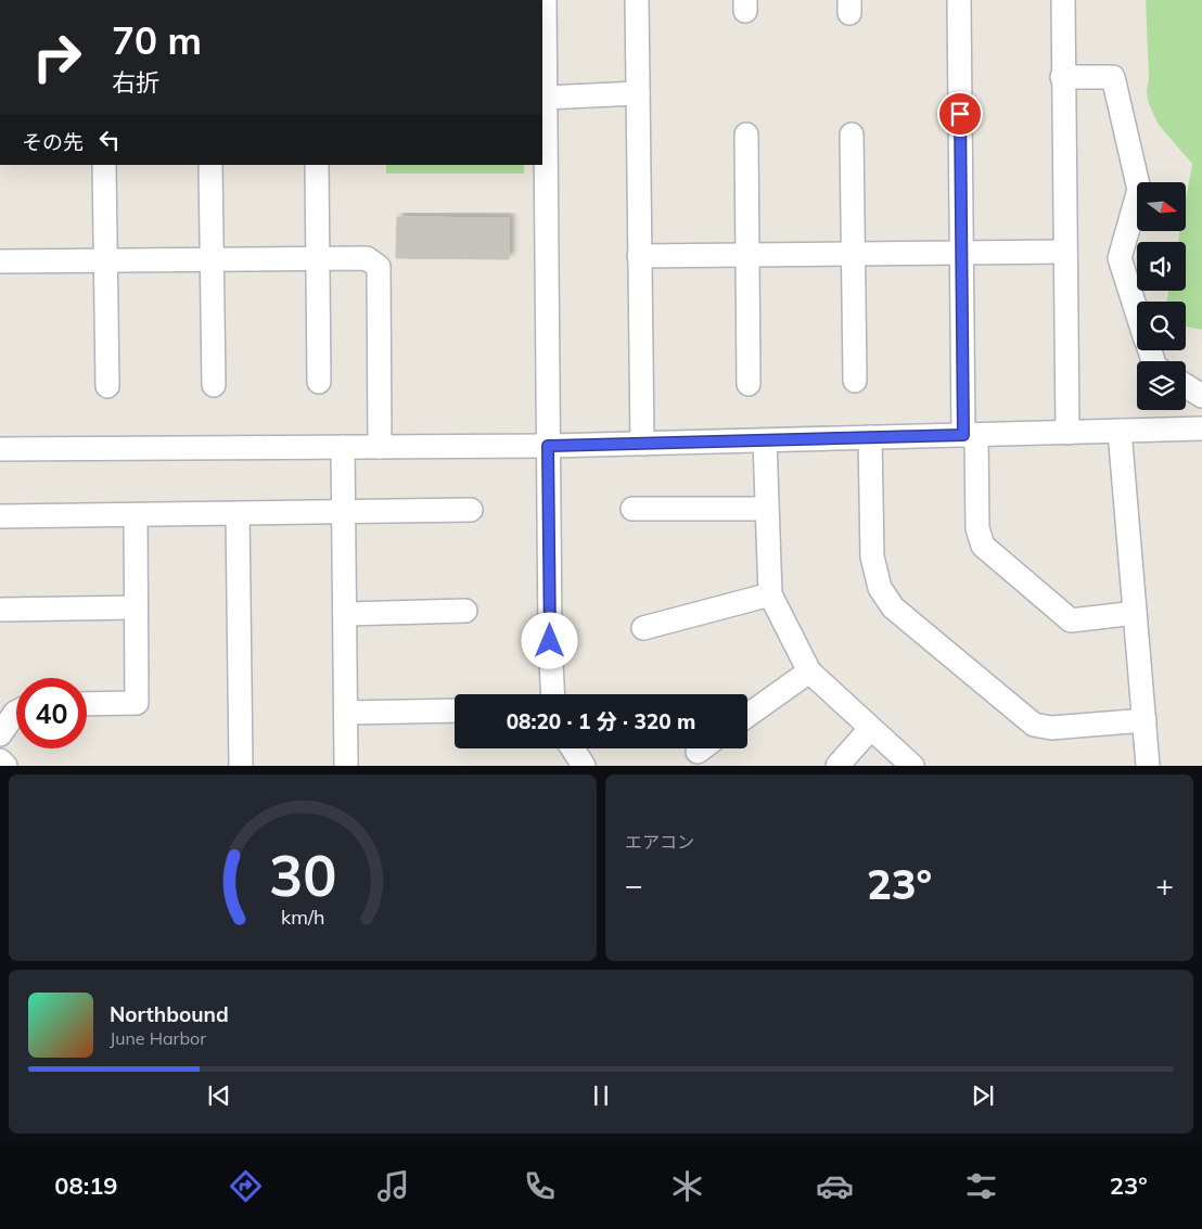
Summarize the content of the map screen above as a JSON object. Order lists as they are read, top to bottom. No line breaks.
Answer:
{"north":"right","page":{"turn":["70 m","右折"],"then":"その先","limit":"40","trip":"08:20 · 1 分 · 320 m","tile":"エアコン","heat":["−","23°","+"],"song":["Northbound","June Harbor"],"tabs":["08:19","23°"],"gauge":["30","km/h"]}}
